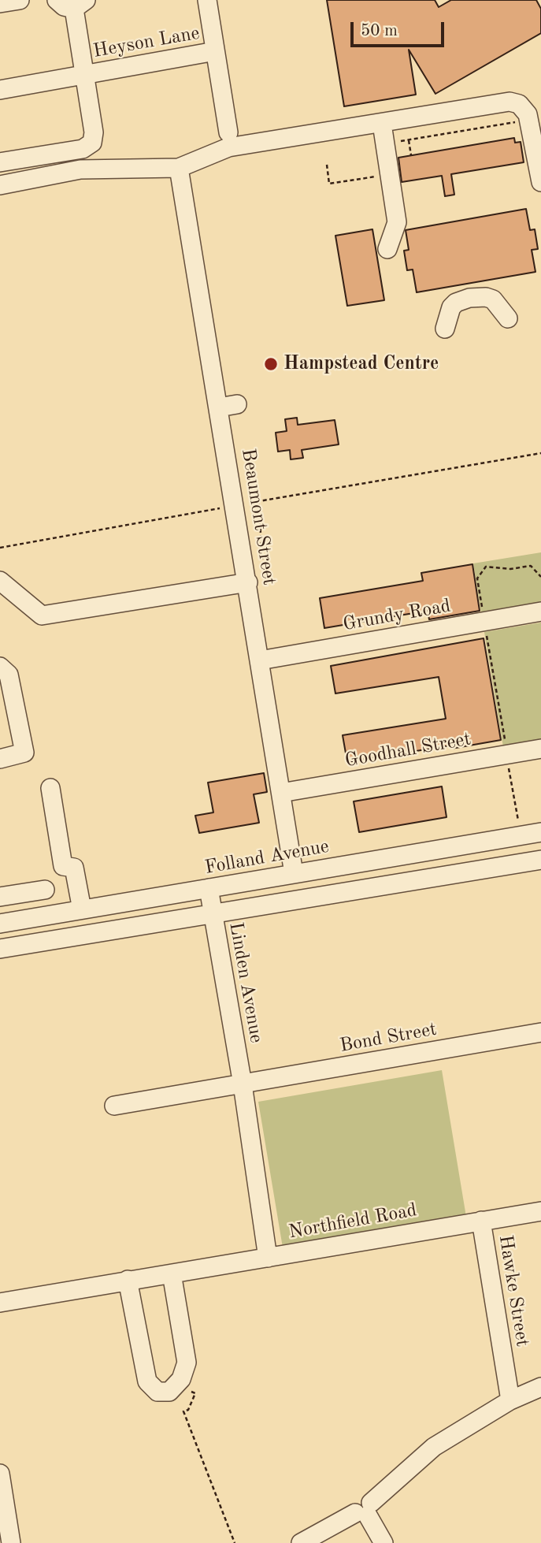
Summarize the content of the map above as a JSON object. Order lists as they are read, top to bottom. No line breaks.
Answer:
{"streets":{"street":["Heyson Lane","Beaumont Street","Grundy Road","Goodhall Street","Folland Avenue","Linden Avenue","Bond Street","Northfield Road","Hawke Street"]},"crossings":[["Beaumont Street","Grundy Road"],["Beaumont Street","Goodhall Street"],["Beaumont Street","Folland Avenue"],["Folland Avenue","Linden Avenue"],["Linden Avenue","Bond Street"],["Linden Avenue","Northfield Road"],["Northfield Road","Hawke Street"]],"places":["Hampstead Centre"],"scale_bar":"50 m"}
